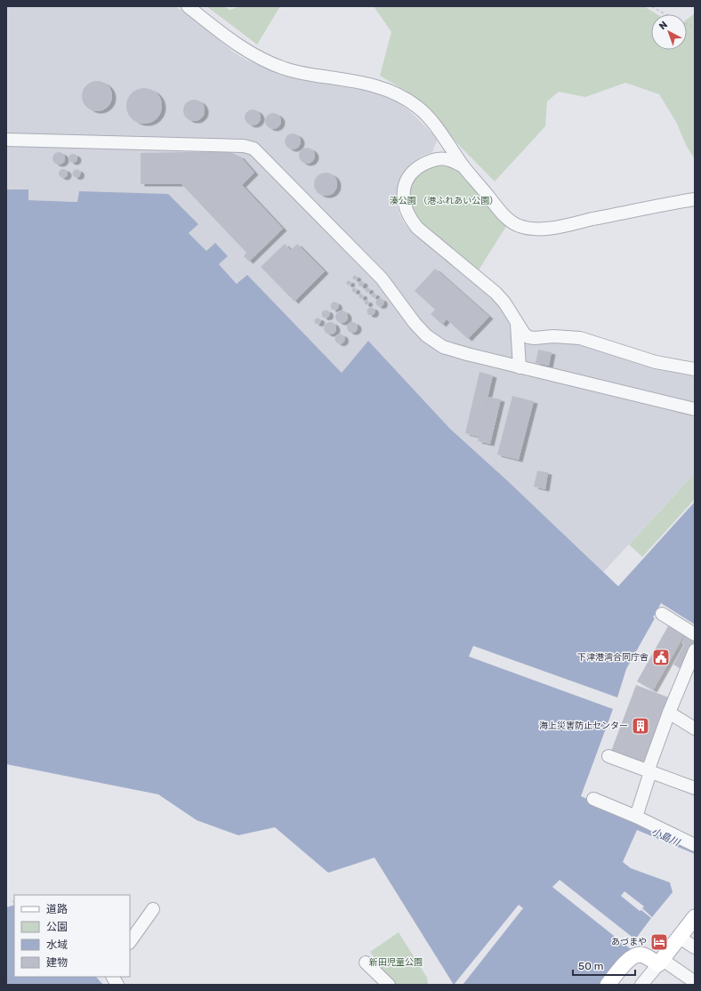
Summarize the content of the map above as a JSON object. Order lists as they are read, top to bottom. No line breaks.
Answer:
{"water":["小島川"],"parks":["湊公園 （港ふれあい公園）","新田児童公園"],"places":{"public building":["下津港湾合同庁舎"],"building":["海上災害防止センター"],"hotel":["あづまや"]},"legend":["道路","公園","水域","建物"],"scale_bar":"50 m","north":"top left"}
